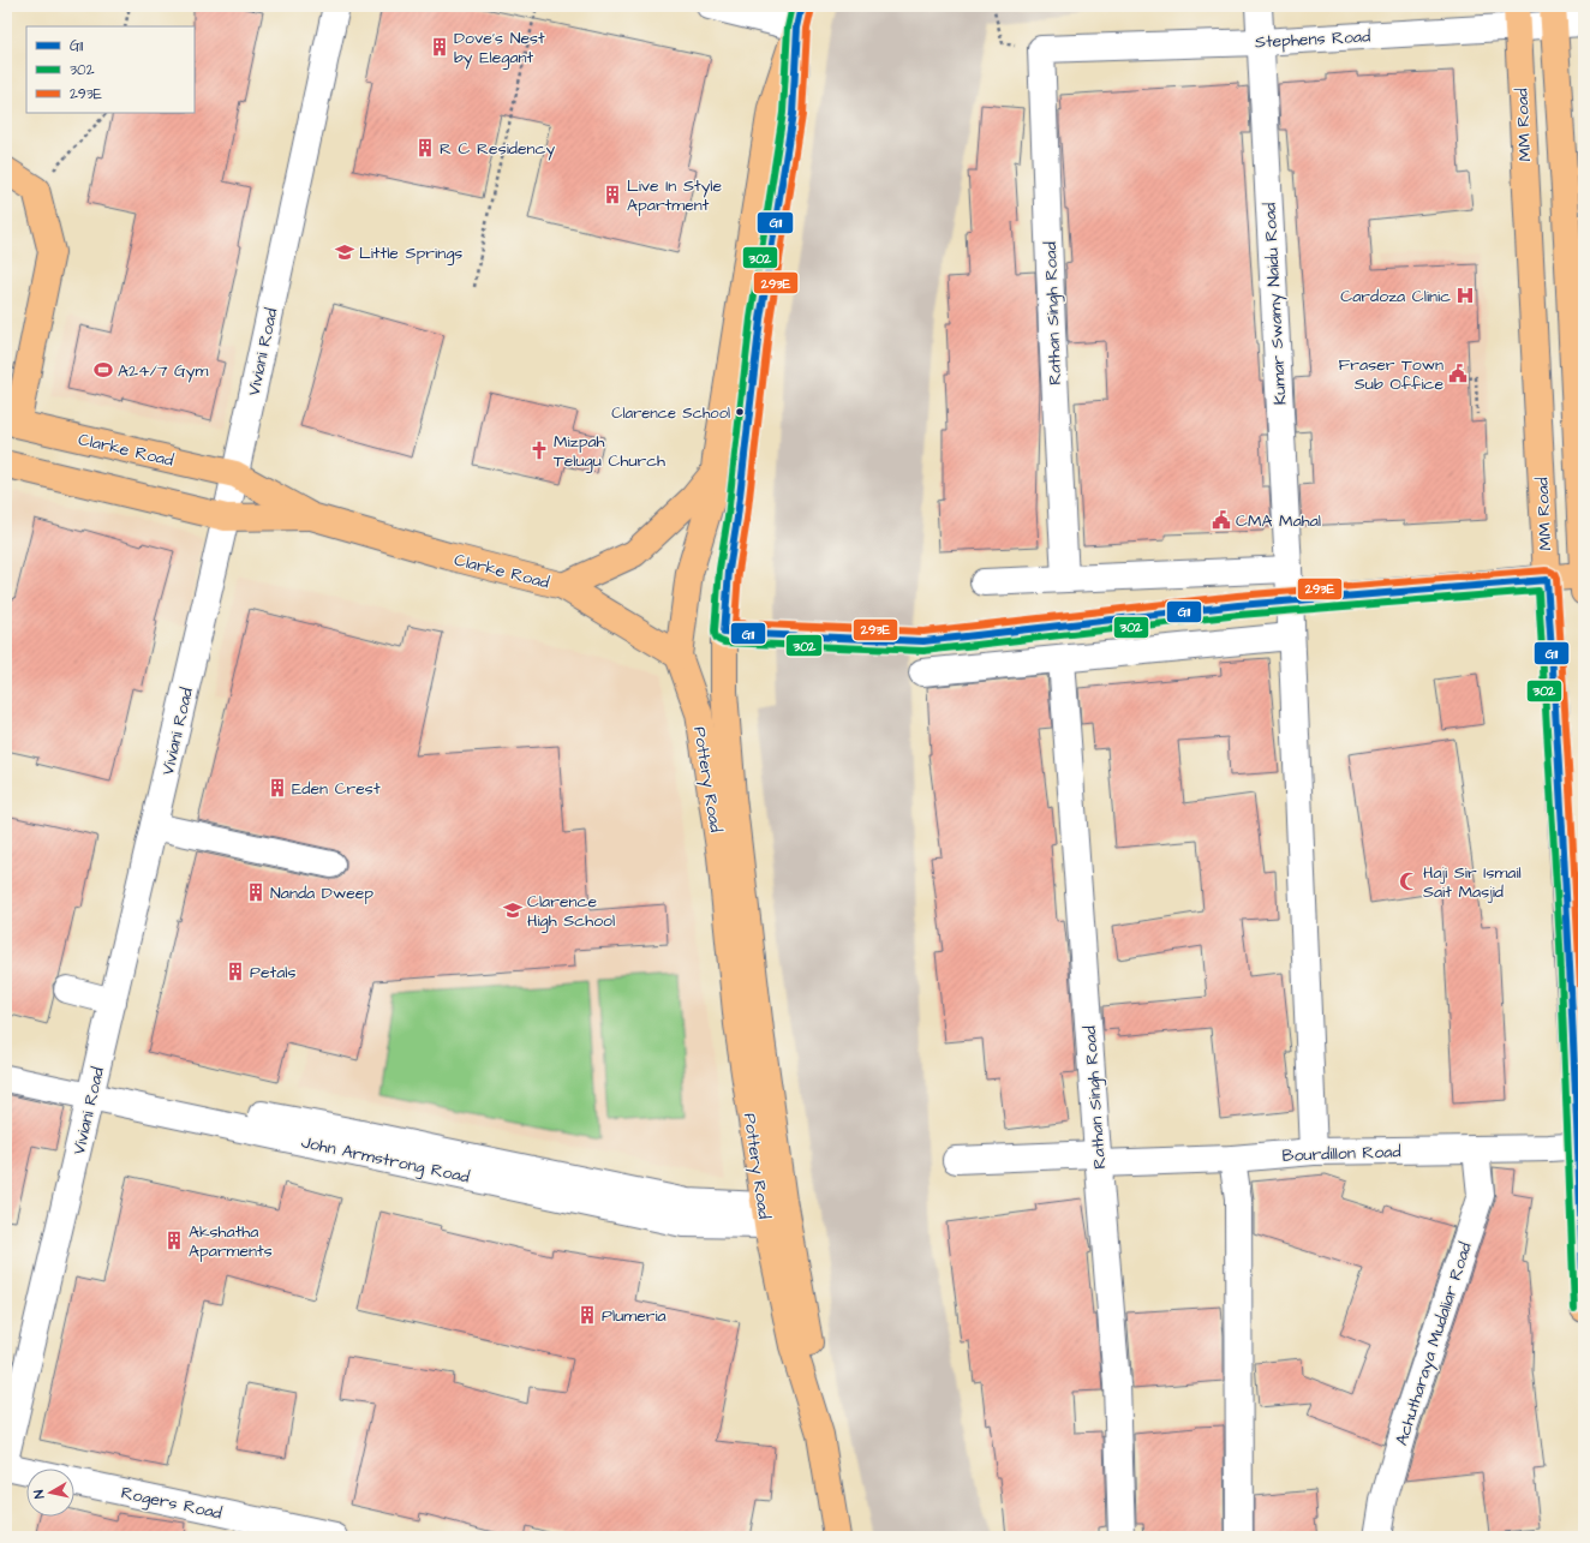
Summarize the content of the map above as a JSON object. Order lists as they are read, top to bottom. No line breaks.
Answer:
{"streets":{"main road":["MM Road","Clarke Road","Pottery Road"],"street":["Stephens Road","Kumar Swamy Naidu Road","Rathan Singh Road","Viviani Road","Bourdillon Road","John Armstrong Road","Achutharaya Mudaliar Road","Rogers Road"]},"crossings":[["Stephens Road","MM Road"],["Stephens Road","Kumar Swamy Naidu Road"],["Stephens Road","Rathan Singh Road"],["MM Road","Bourdillon Road"],["Kumar Swamy Naidu Road","Bourdillon Road"],["Rathan Singh Road","Bourdillon Road"],["Viviani Road","Clarke Road"],["Viviani Road","John Armstrong Road"],["Clarke Road","Pottery Road"],["Pottery Road","John Armstrong Road"],["Bourdillon Road","Achutharaya Mudaliar Road"]],"places":{"building":["Dove's Nest by Elegant","R C Residency","Live In Style Apartment","Eden Crest","Nanda Dweep","Petals","Akshatha Aparments","Plumeria"],"school or university":["Little Springs","Clarence High School"],"hospital":["Cardoza Clinic"],"sports":["A24/7 Gym"],"public building":["Fraser Town Sub Office","CMA Mahal"],"other":["Clarence School"],"church":["Mizpah Telugu Church"],"mosque":["Haji Sir Ismail Sait Masjid"]},"lines":["transit line G11","transit line 302","transit line 293E"],"legend":["G11","302","293E"],"north":"left"}
